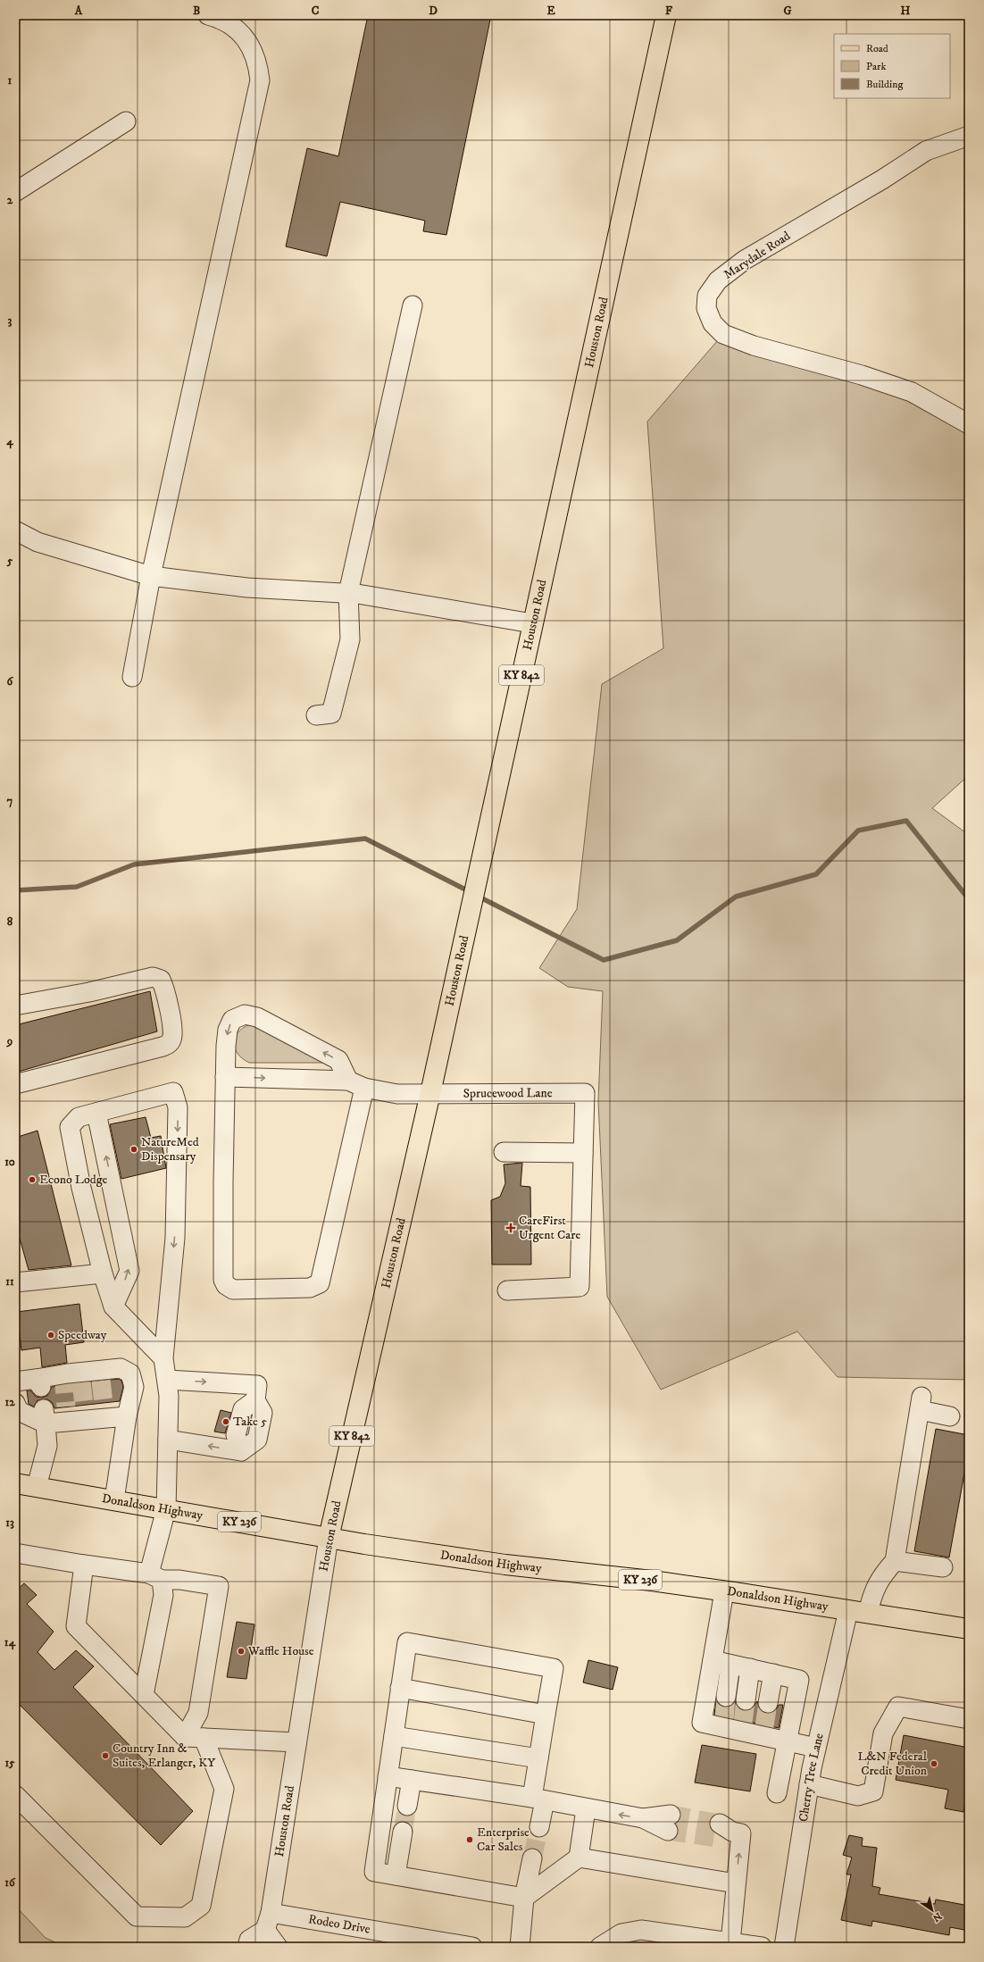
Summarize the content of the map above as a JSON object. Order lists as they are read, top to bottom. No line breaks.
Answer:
{"streets":{"main road":["Houston Road","KY 842","Donaldson Highway","KY 236"],"street":["Marydale Road","Sprucewood Lane","Cherry Tree Lane","Rodeo Drive"]},"crossings":[["Houston Road","Sprucewood Lane"],["Houston Road","Donaldson Highway"],["Houston Road","Rodeo Drive"],["Donaldson Highway","Cherry Tree Lane"]],"places":{"other":["NatureMed Dispensary","Econo Lodge","Speedway","Take 5","Waffle House","Country Inn & Suites, Erlanger, KY","L&N Federal Credit Union","Enterprise Car Sales"],"health":["CareFirst Urgent Care"]},"legend":["Road","Park","Building"],"north":"bottom right","grid":{"columns":["A","B","C","D","E","F","G","H"],"rows":["1","2","3","4","5","6","7","8","9","10","11","12","13","14","15","16"]}}
